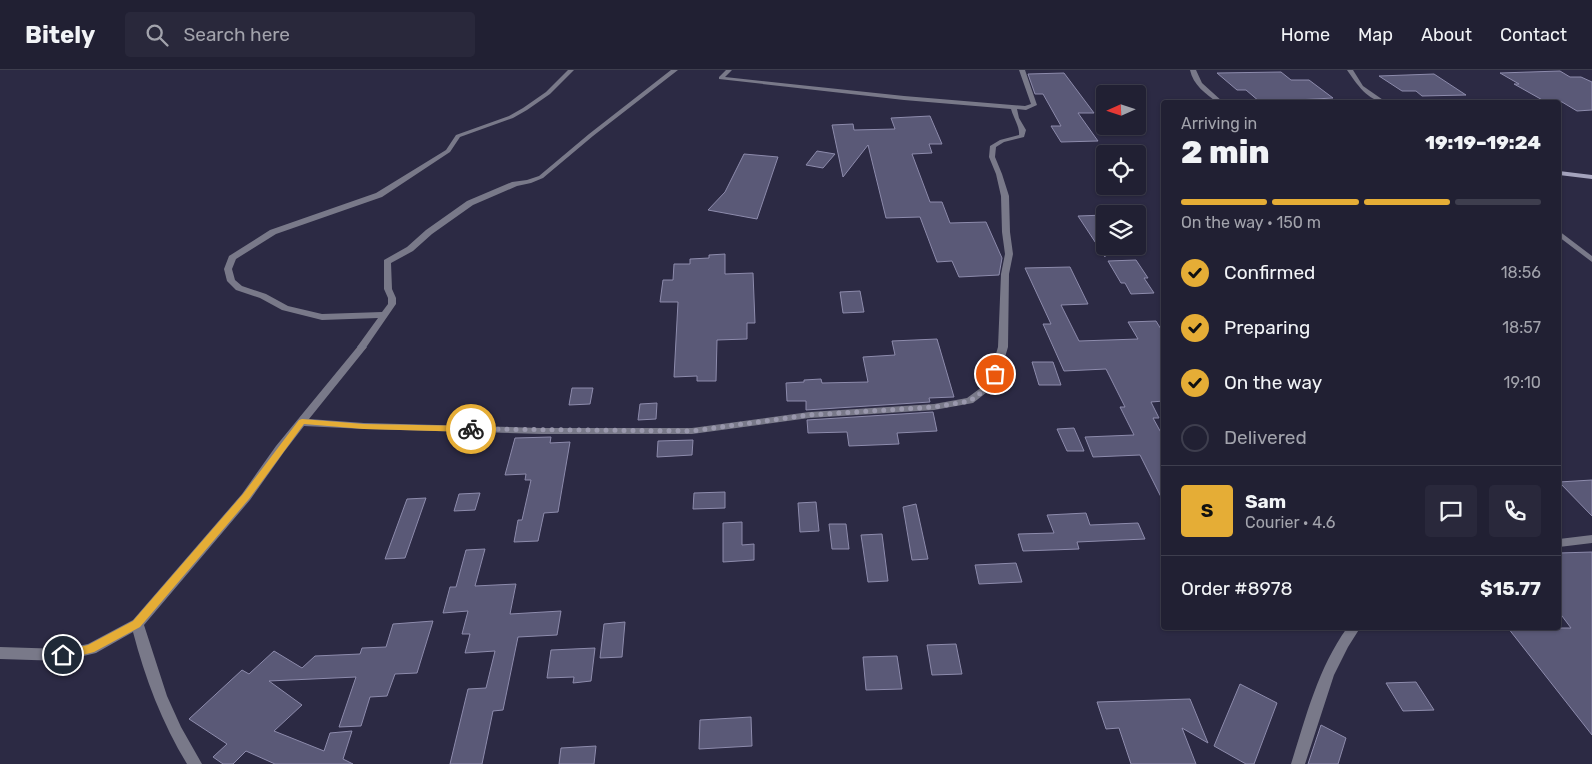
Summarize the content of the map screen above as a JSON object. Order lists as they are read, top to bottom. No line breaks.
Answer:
{"north":"left","page":{"header":"Bitely","search":"Search here","nav":["Home","Map","About","Contact"],"heading":["2 min","Arriving in","19:19–19:24"],"panel":["Sam","Courier · 4.6","Order #8978","$15.77"],"bar":"On the way · 150 m","list":[["Confirmed","18:56"],["Preparing","18:57"],["On the way","19:10"],"Delivered"],"round":"S"}}
